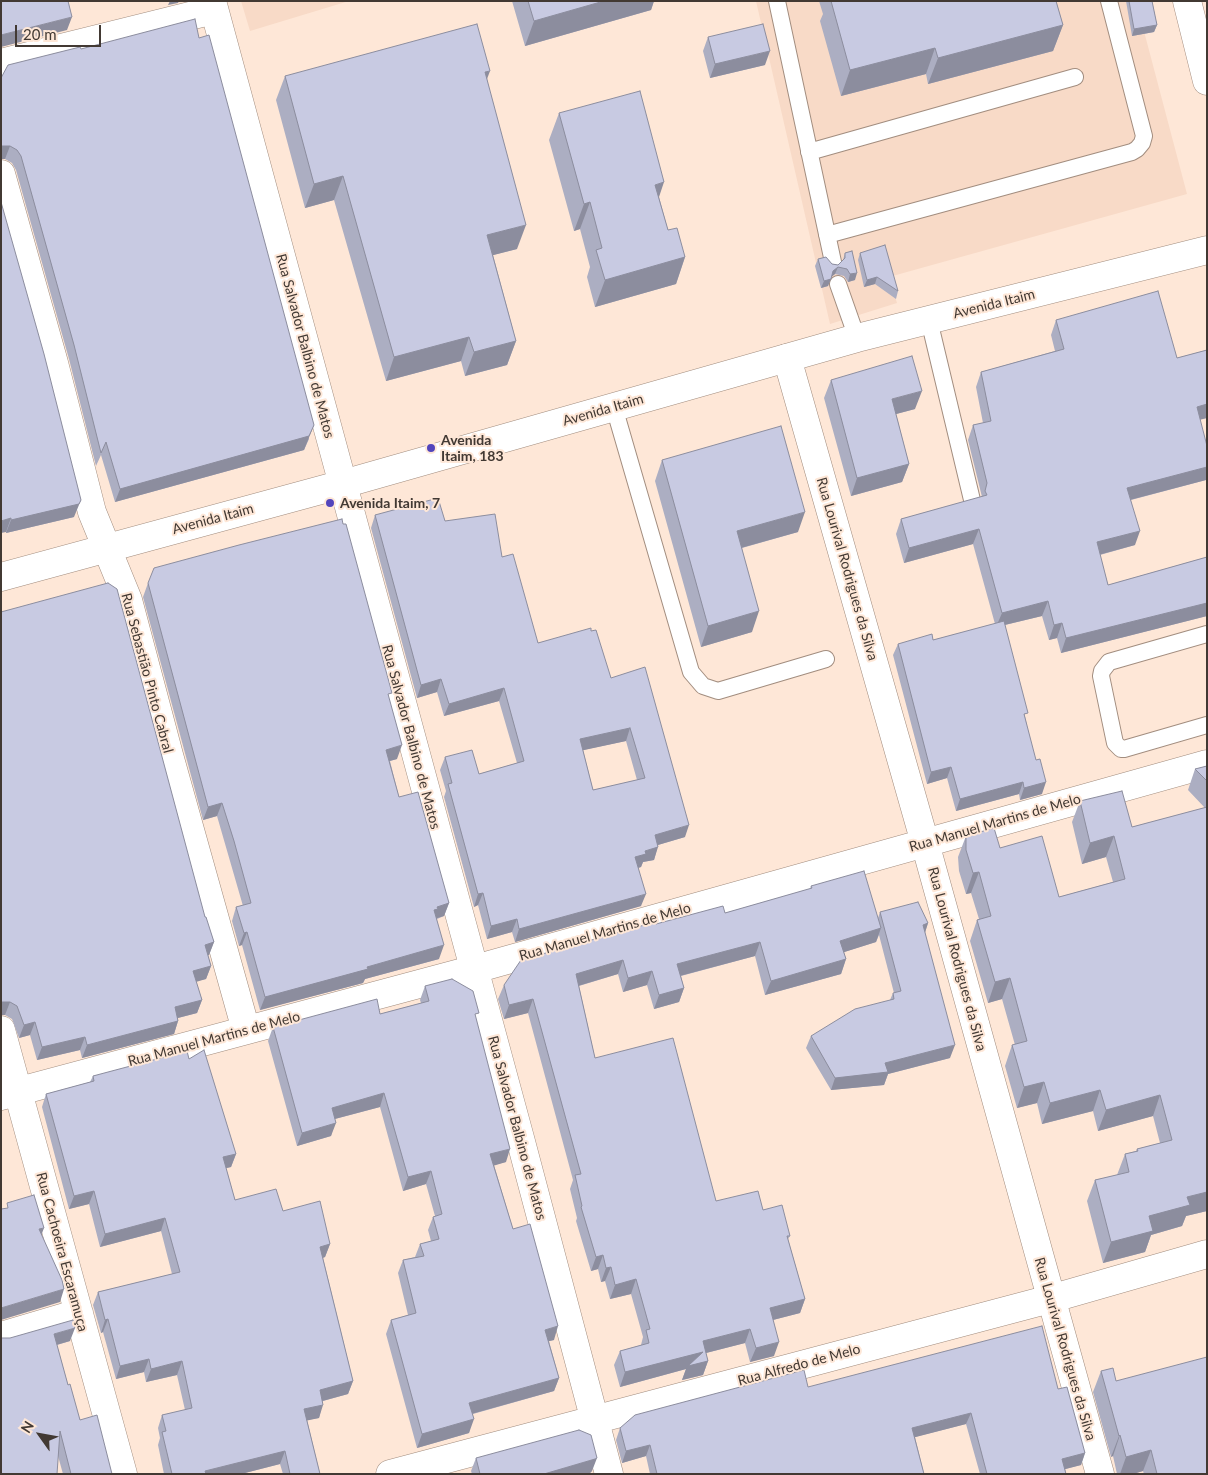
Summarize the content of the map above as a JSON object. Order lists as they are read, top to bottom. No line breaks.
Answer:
{"streets":{"street":["Avenida Itaim","Rua Salvador Balbino de Matos","Rua Lourival Rodrigues da Silva","Rua Sebastião Pinto Cabral","Rua Manuel Martins de Melo","Rua Cachoeira Escaramuça","Rua Alfredo de Melo"]},"crossings":[["Avenida Itaim","Rua Salvador Balbino de Matos"],["Avenida Itaim","Rua Lourival Rodrigues da Silva"],["Avenida Itaim","Rua Sebastião Pinto Cabral"],["Rua Salvador Balbino de Matos","Rua Manuel Martins de Melo"],["Rua Salvador Balbino de Matos","Rua Alfredo de Melo"],["Rua Lourival Rodrigues da Silva","Rua Manuel Martins de Melo"],["Rua Lourival Rodrigues da Silva","Rua Alfredo de Melo"],["Rua Sebastião Pinto Cabral","Rua Manuel Martins de Melo"],["Rua Manuel Martins de Melo","Rua Cachoeira Escaramuça"]],"places":["Avenida Itaim, 183","Avenida Itaim, 7"],"scale_bar":"20 m","north":"top left"}
